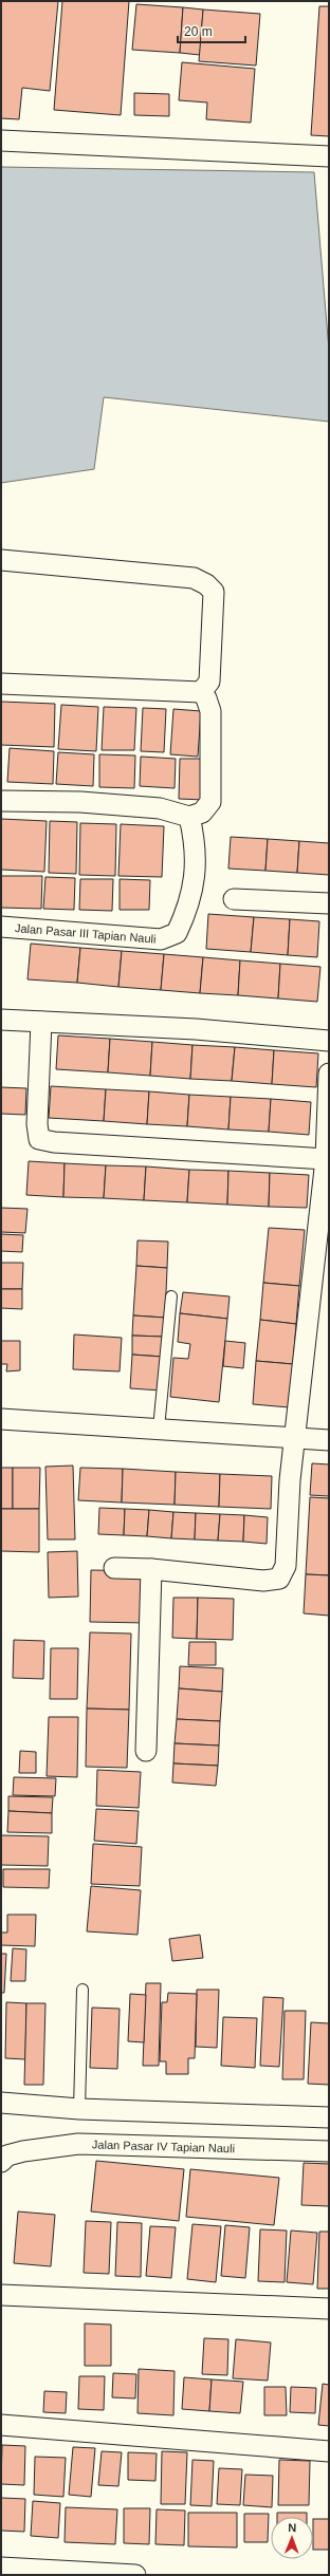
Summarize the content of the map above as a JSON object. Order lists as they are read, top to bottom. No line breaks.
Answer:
{"streets":{"street":["Jalan Pasar III Tapian Nauli","Jalan Pasar IV Tapian Nauli"]},"scale_bar":"20 m","north":"top"}
